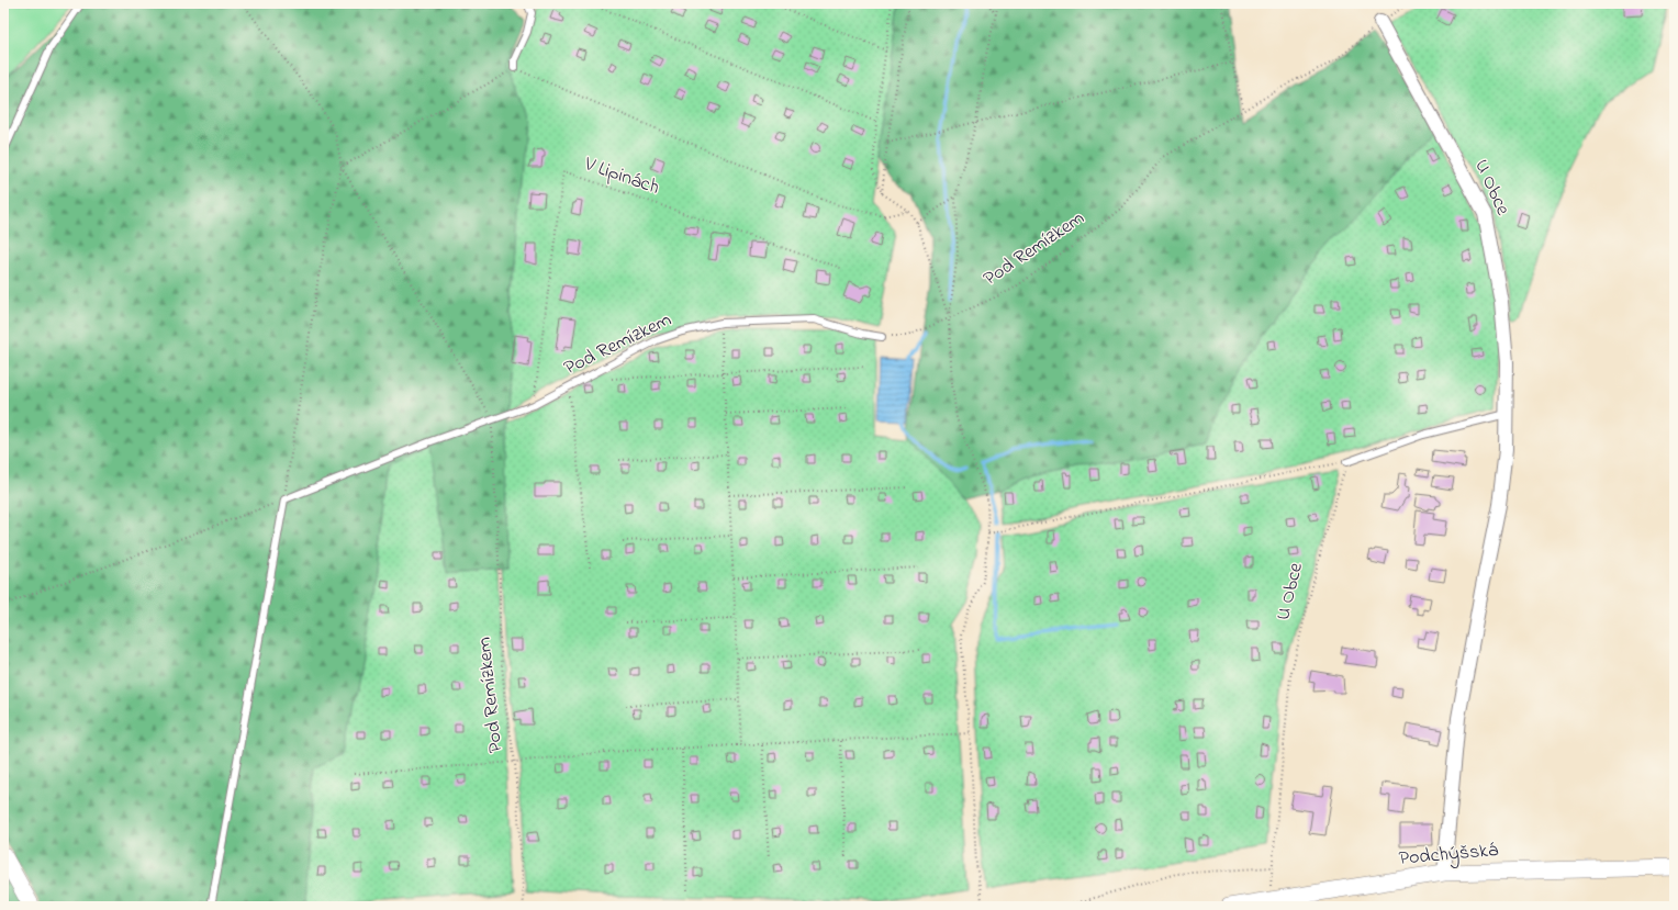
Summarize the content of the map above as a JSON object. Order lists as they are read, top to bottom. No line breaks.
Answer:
{"streets":{"street":["U Obce","Podchýšská"],"lane":["Pod Remízkem"],"path":["V Lipinách"]},"crossings":[["V Lipinách","Pod Remízkem"],["U Obce","Pod Remízkem"],["U Obce","Podchýšská"]]}
